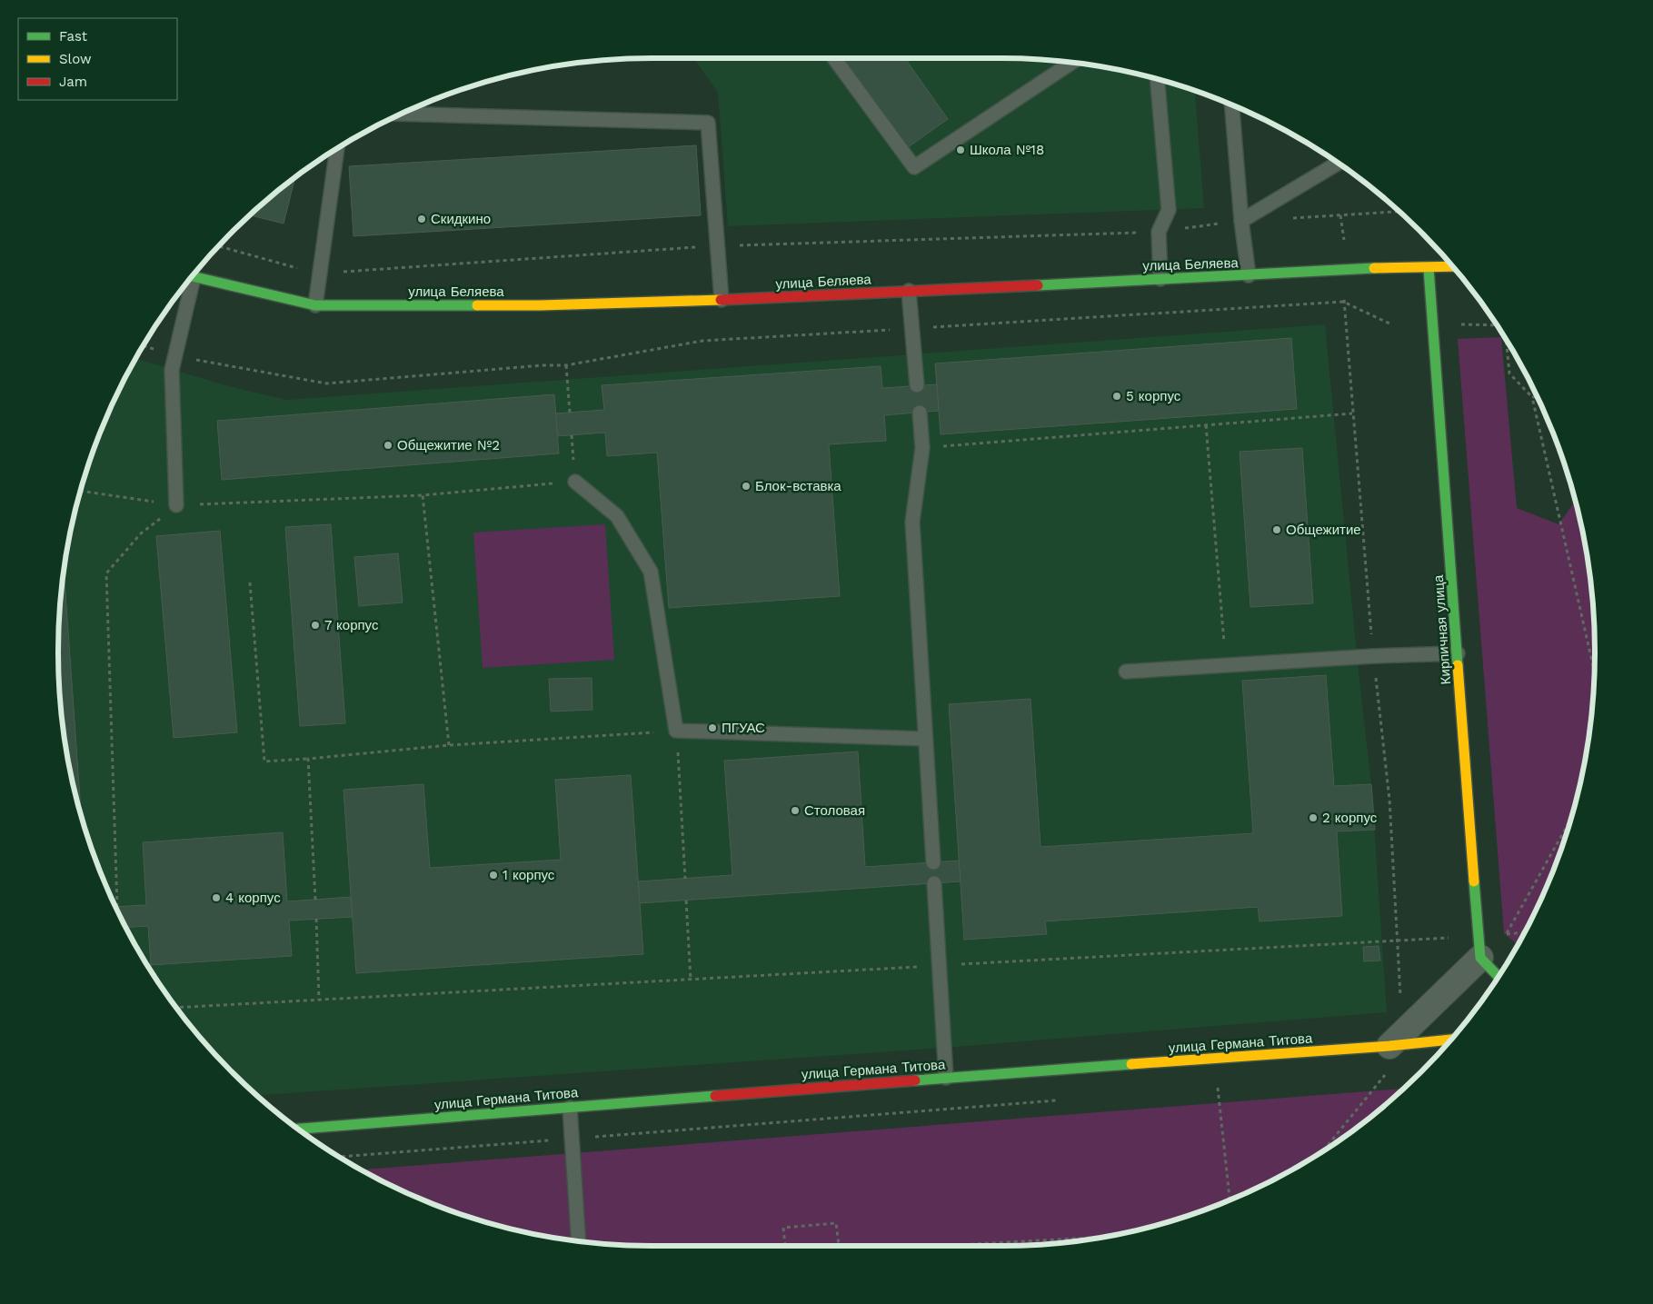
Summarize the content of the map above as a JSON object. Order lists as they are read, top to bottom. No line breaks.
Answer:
{"streets":{"street":["улица Беляева","Кирпичная улица","улица Германа Титова"]},"crossings":[["улица Беляева","Кирпичная улица"]],"places":["Школа №18","Скидкино","5 корпус","Общежитие №2","Блок-вставка","Общежитие","7 корпус","ПГУАС","Столовая","2 корпус","1 корпус","4 корпус"],"legend":["Fast","Slow","Jam"]}
